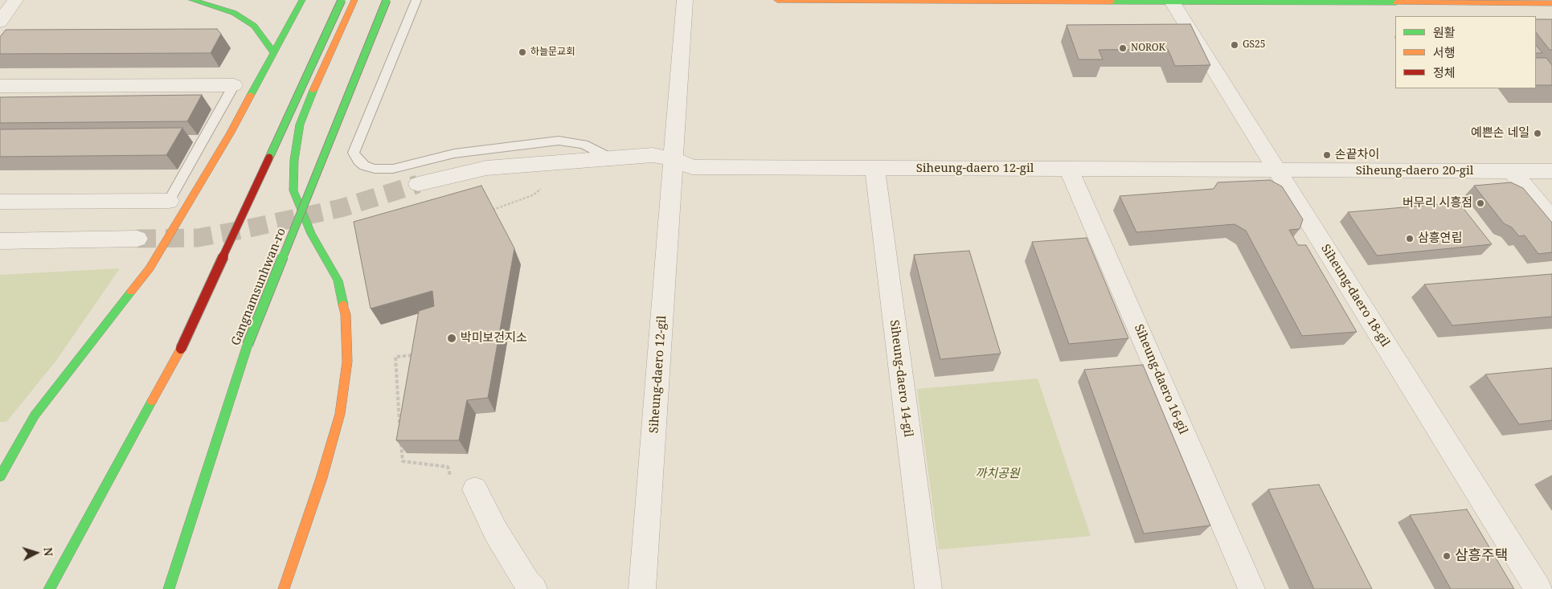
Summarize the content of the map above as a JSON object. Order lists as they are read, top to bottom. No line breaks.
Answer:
{"streets":{"main road":["Gangnamsunhwan-ro"],"street":["Siheung-daero 12-gil","Siheung-daero 20-gil","Siheung-daero 18-gil","Siheung-daero 14-gil","Siheung-daero 16-gil"]},"crossings":[["Siheung-daero 12-gil","Siheung-daero 20-gil"],["Siheung-daero 12-gil","Siheung-daero 18-gil"],["Siheung-daero 12-gil","Siheung-daero 14-gil"],["Siheung-daero 12-gil","Siheung-daero 16-gil"],["Siheung-daero 20-gil","Siheung-daero 18-gil"]],"parks":["까치공원"],"places":["GS25","NOROK","하늘문교회","예쁜손 네일","손끝차이","버무리 시흥점","삼흥연립","박미보건지소","삼흥주택"],"legend":["원활","서행","정체"],"north":"right"}
